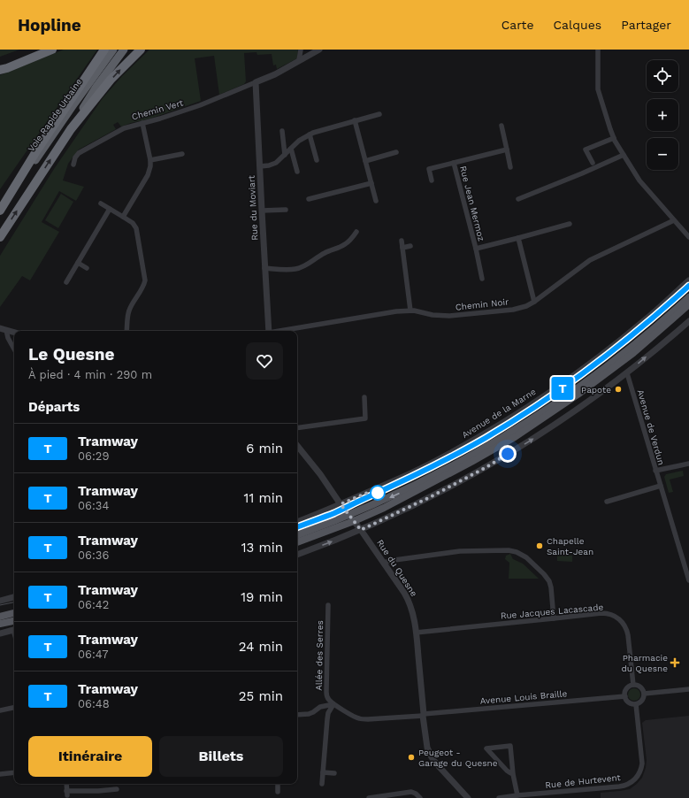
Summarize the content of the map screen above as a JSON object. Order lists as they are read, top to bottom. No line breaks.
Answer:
{"streets":{"highway":["Voie Rapide Urbaine"],"street":["Chemin Vert","Rue Jean Mermoz","Rue du Moviart","Chemin Noir","Avenue de la Marne","Avenue de Verdun","Rue du Quesne","Rue Jacques Lacascade","Allée des Serres","Avenue Louis Braille","Rue de Hurtevent"]},"crossings":[["Chemin Vert","Rue du Moviart"],["Avenue de la Marne","Rue du Quesne"],["Rue du Quesne","Rue Jacques Lacascade"],["Rue du Quesne","Avenue Louis Braille"],["Rue Jacques Lacascade","Avenue Louis Braille"],["Rue Jacques Lacascade","Rue de Hurtevent"],["Avenue Louis Braille","Rue de Hurtevent"]],"places":{"other":["Papote","Chapelle Saint-Jean","Peugeot - Garage du Quesne"],"health":["Pharmacie du Quesne"]},"lines":["tram line T"],"page":{"header":"Hopline","nav":["Carte","Calques","Partager"],"on_map":"T","map_buttons":["+","−"],"heading":[["Le Quesne","À pied · 4 min · 290 m"],"Départs"],"list":[{"mark":"T","name":"Tramway","note":"06:29","value":"6 min"},{"mark":"T","name":"Tramway","note":"06:34","value":"11 min"},{"mark":"T","name":"Tramway","note":"06:36","value":"13 min"},{"mark":"T","name":"Tramway","note":"06:42","value":"19 min"},{"mark":"T","name":"Tramway","note":"06:47","value":"24 min"},{"mark":"T","name":"Tramway","note":"06:48","value":"25 min"}],"buttons":["Itinéraire","Billets"]}}
